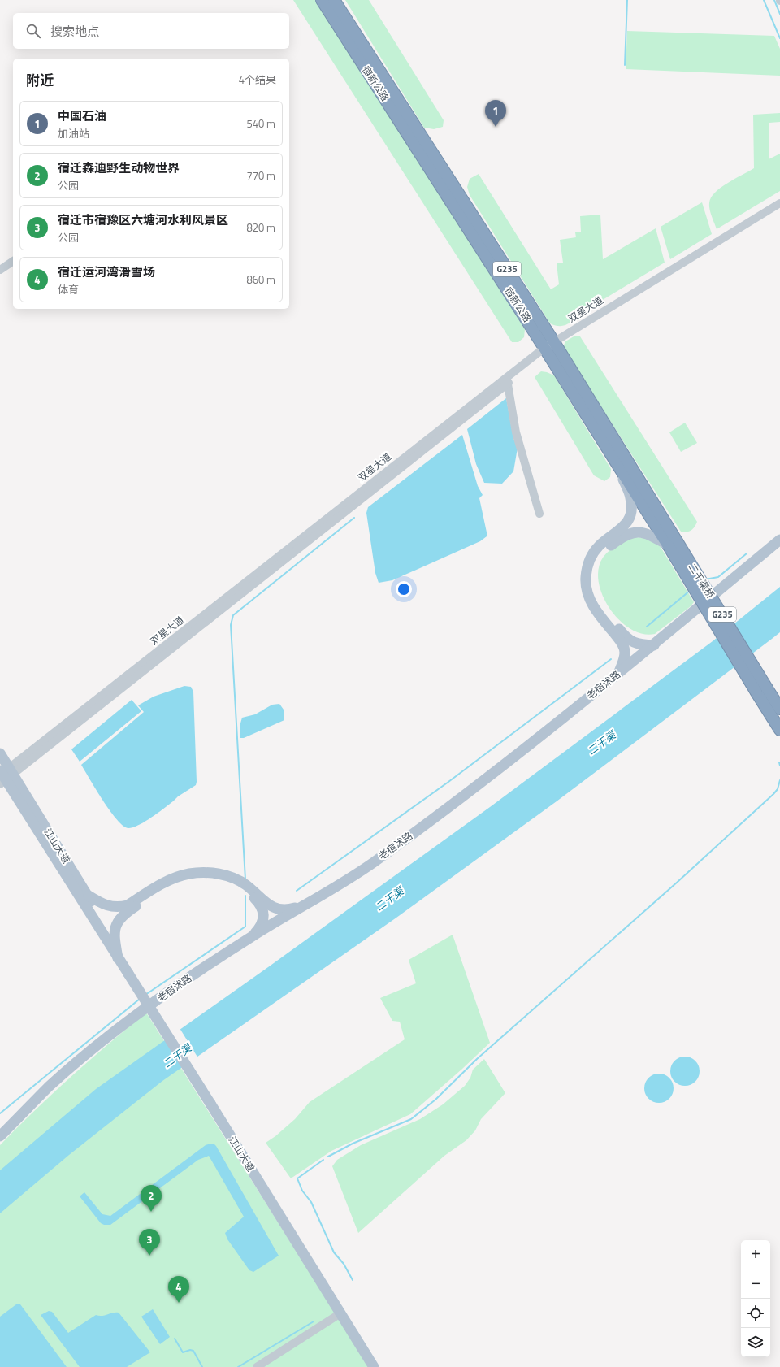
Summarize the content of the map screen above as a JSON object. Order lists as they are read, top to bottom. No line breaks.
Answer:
{"streets":{"highway":["宿新公路","G235","二干渠桥"],"main road":["老宿沭路","江山大道"],"street":["双星大道"]},"crossings":[["宿新公路","双星大道"],["宿新公路","二干渠桥"],["双星大道","江山大道"]],"water":["二干渠"],"page":{"search":"搜索地点","heading":["附近","4个结果"],"pins":["1","2","3","4"],"list":[{"mark":"1","name":"中国石油","note":"加油站","value":"540 m"},{"mark":"2","name":"宿迁森迪野生动物世界","note":"公园","value":"770 m"},{"mark":"3","name":"宿迁市宿豫区六塘河水利风景区","note":"公园","value":"820 m"},{"mark":"4","name":"宿迁运河湾滑雪场","note":"体育","value":"860 m"}],"map_buttons":["+","−"]}}
